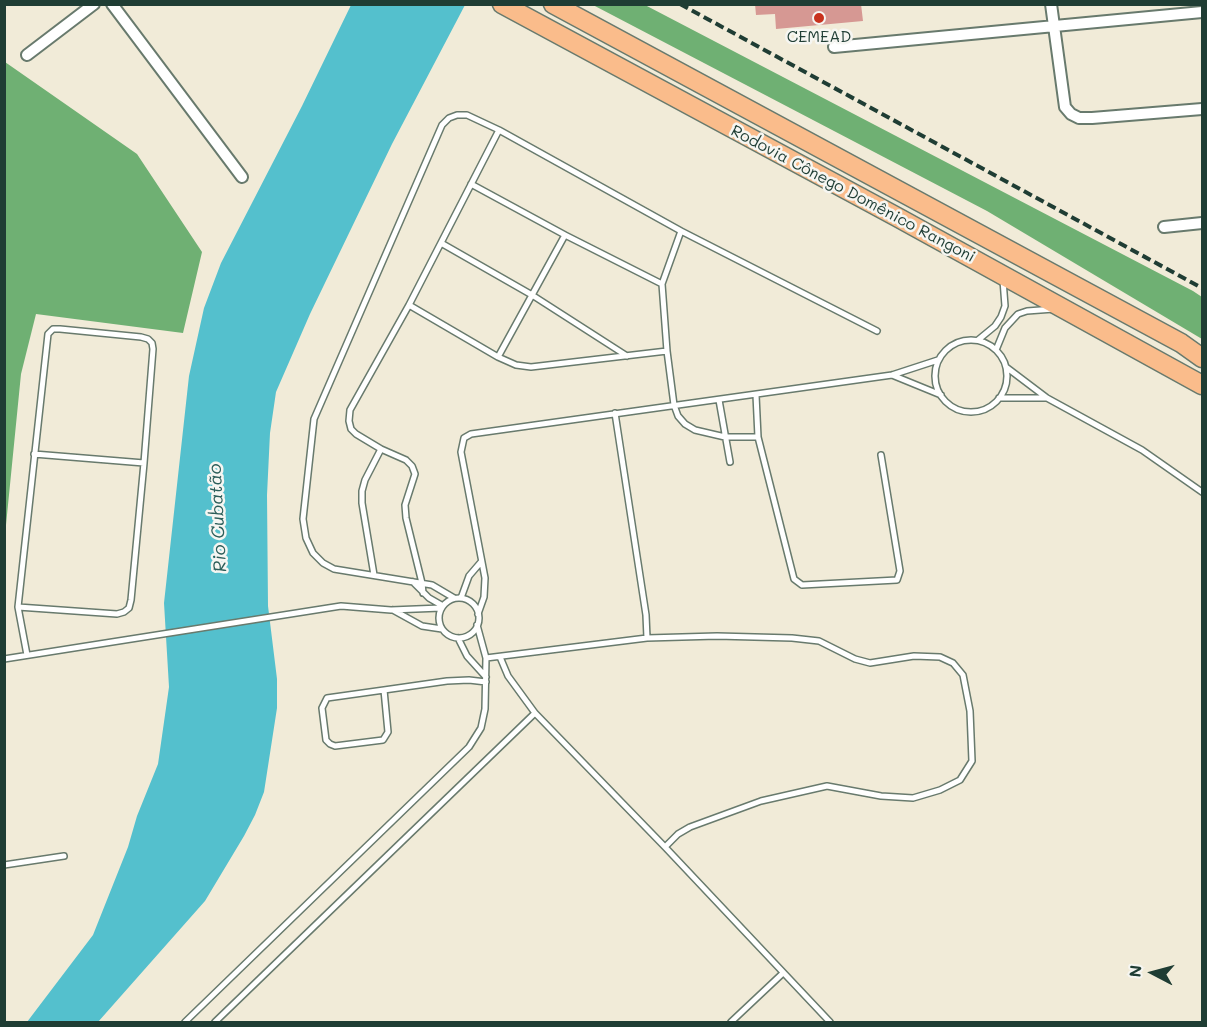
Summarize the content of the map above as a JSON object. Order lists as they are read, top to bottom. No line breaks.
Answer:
{"streets":{"highway":["Rodovia Cônego Domênico Rangoni"]},"water":["Rio Cubatão"],"places":["CEMEAD"],"north":"left"}
